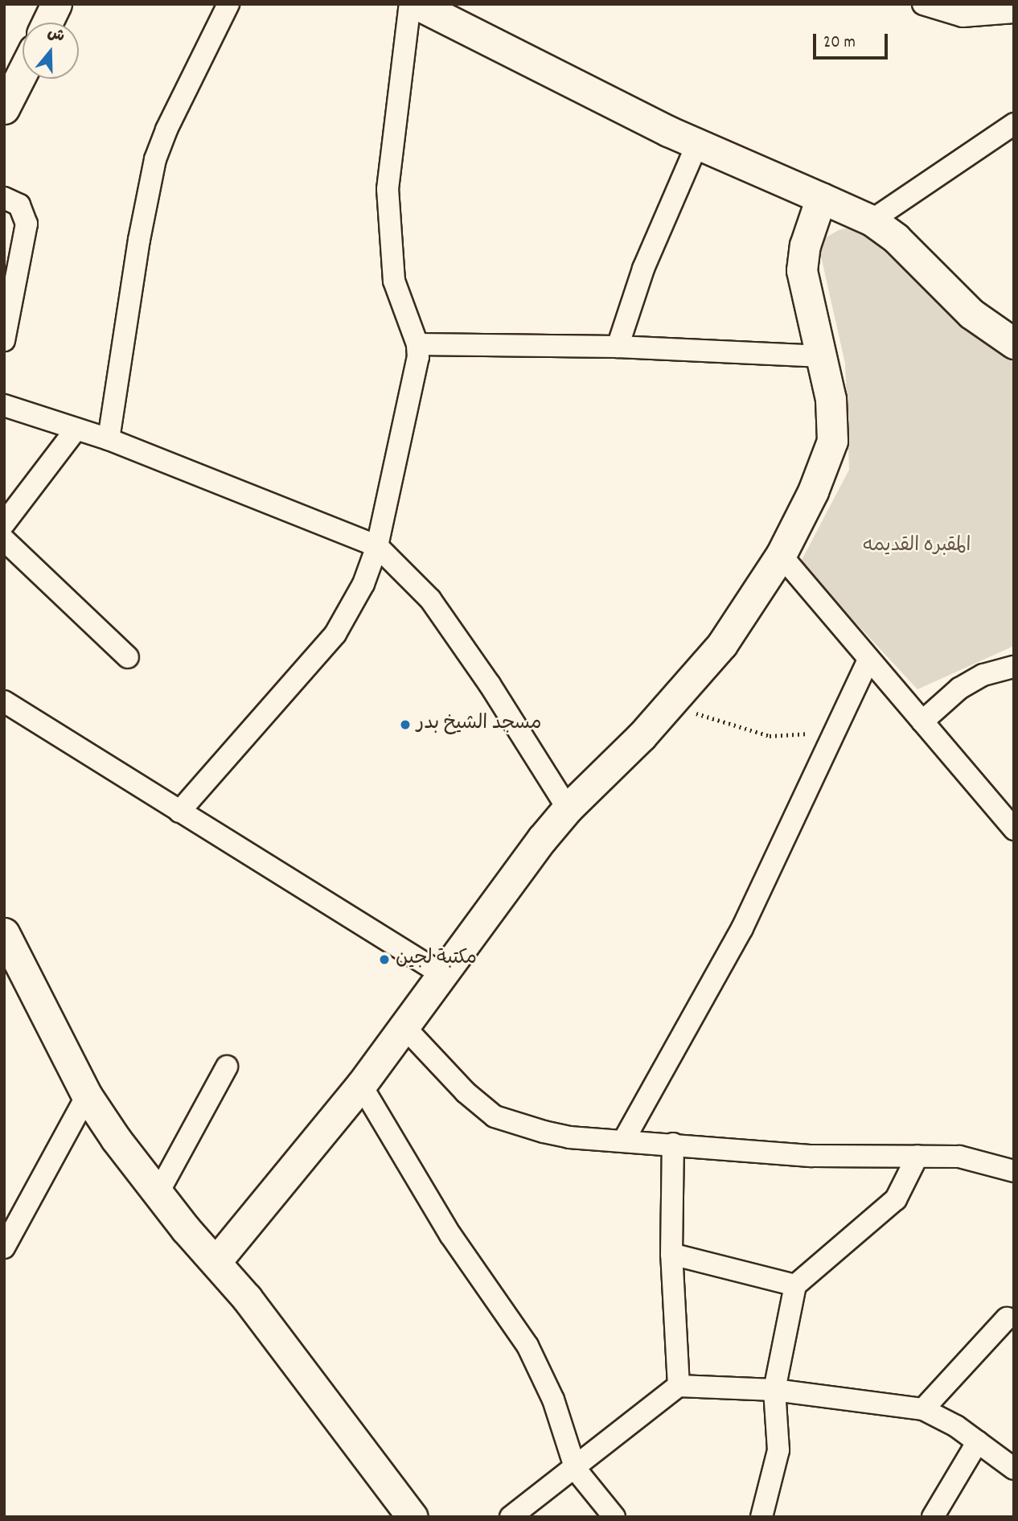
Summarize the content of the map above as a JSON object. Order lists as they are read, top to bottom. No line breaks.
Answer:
{"parks":["المقبره القديمه"],"places":["مسجد الشيخ بدر","مكتبة لجين"],"scale_bar":"20 m","north":"top"}
